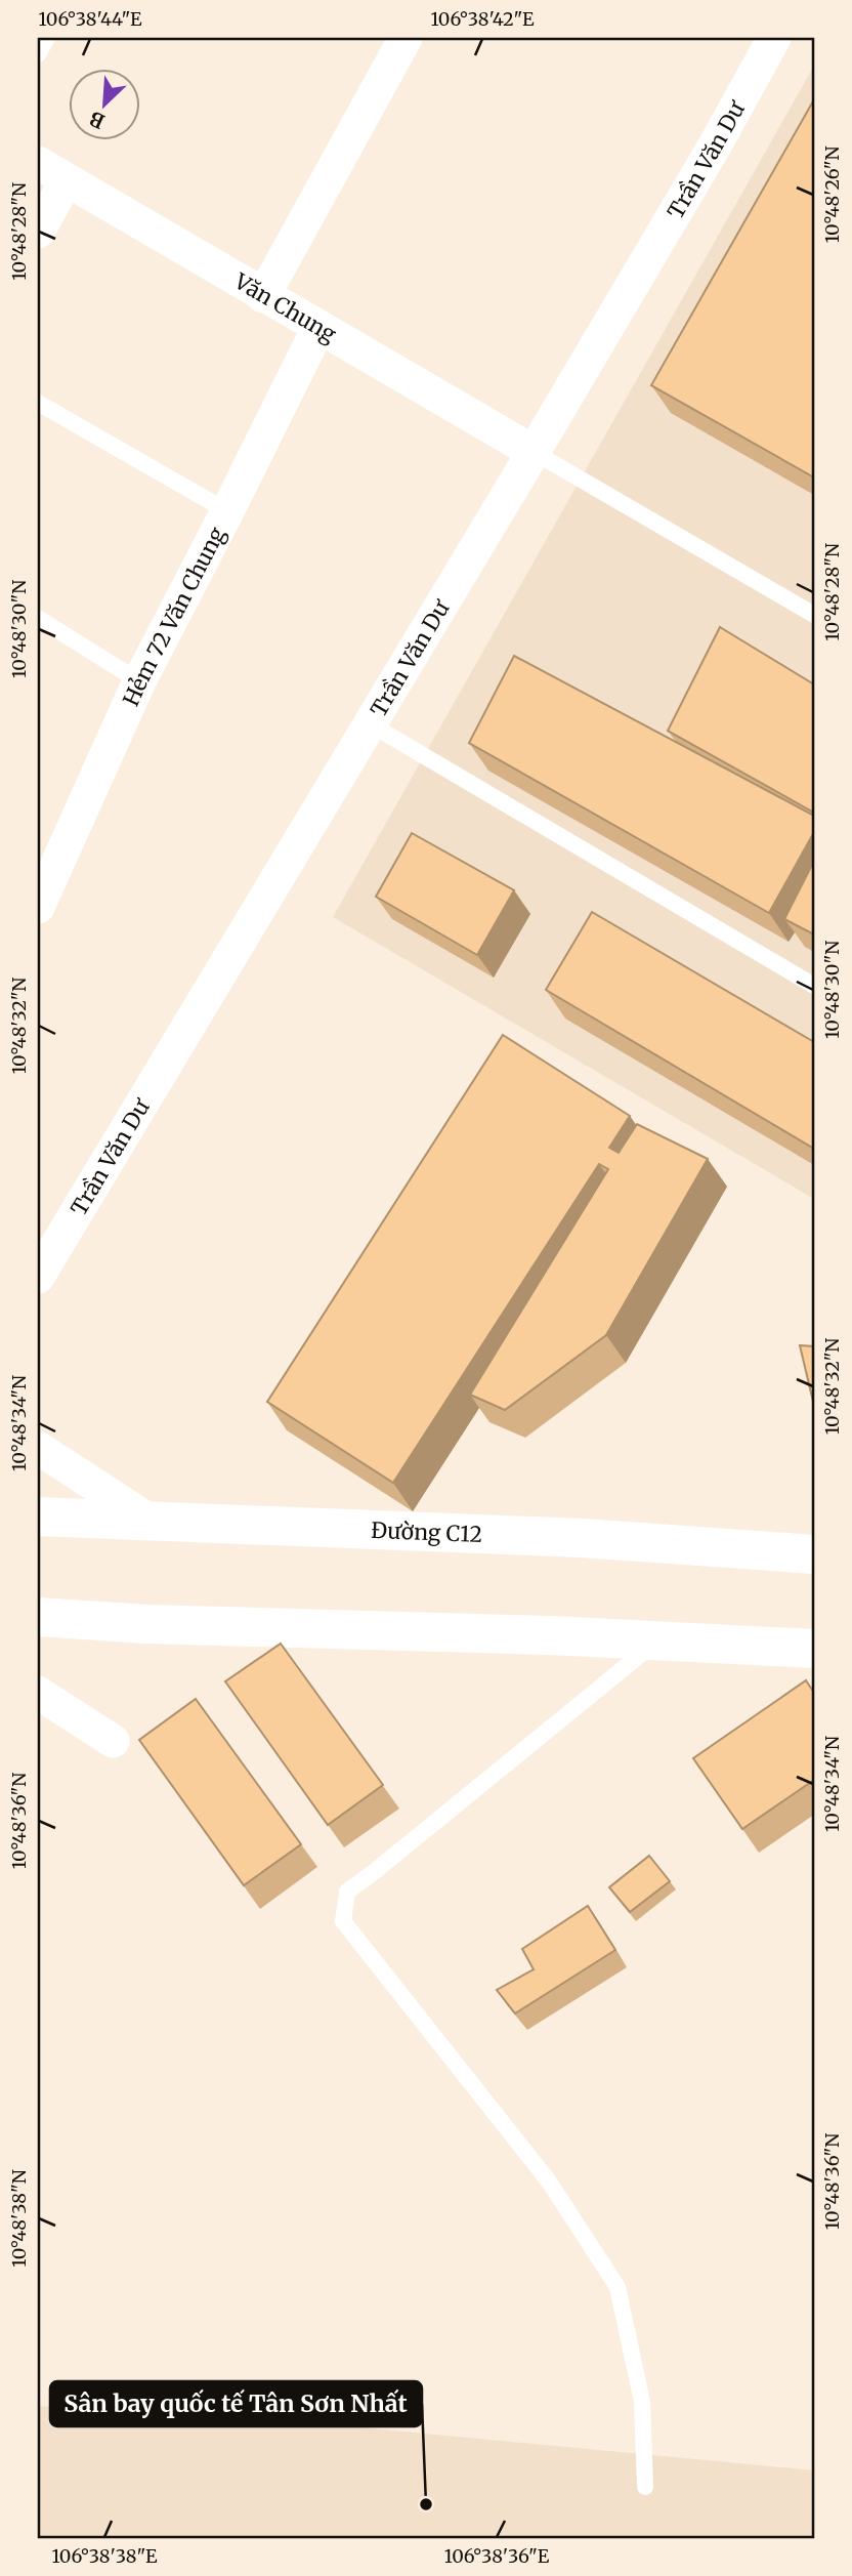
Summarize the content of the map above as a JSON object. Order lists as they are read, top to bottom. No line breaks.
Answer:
{"streets":{"main road":["Đường C12"],"street":["Trần Văn Dư","Văn Chung","Hẻm 72 Văn Chung"]},"crossings":[["Trần Văn Dư","Văn Chung"],["Văn Chung","Hẻm 72 Văn Chung"]],"places":["Sân bay quốc tế Tân Sơn Nhất"],"north":"bottom left","coordinates":["106°38'44\"E","106°38'42\"E","10°48'26\"N","10°48'28\"N","10°48'30\"N","10°48'32\"N","10°48'34\"N","10°48'36\"N","10°48'38\"N","106°38'38\"E","106°38'36\"E"]}
